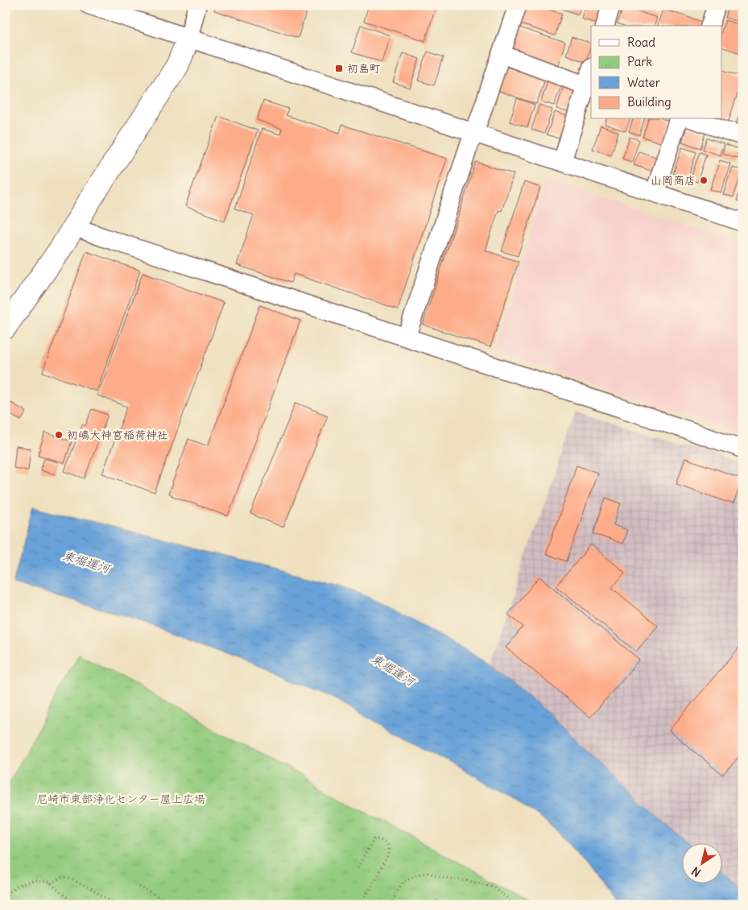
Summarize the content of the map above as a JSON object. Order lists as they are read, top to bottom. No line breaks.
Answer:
{"water":["東堀運河"],"parks":["尼崎市東部浄化センター屋上広場"],"places":{"transit":["初島町"],"other":["山岡商店","初嶋大神宮稲荷神社"]},"legend":["Road","Park","Water","Building"],"north":"bottom left"}
